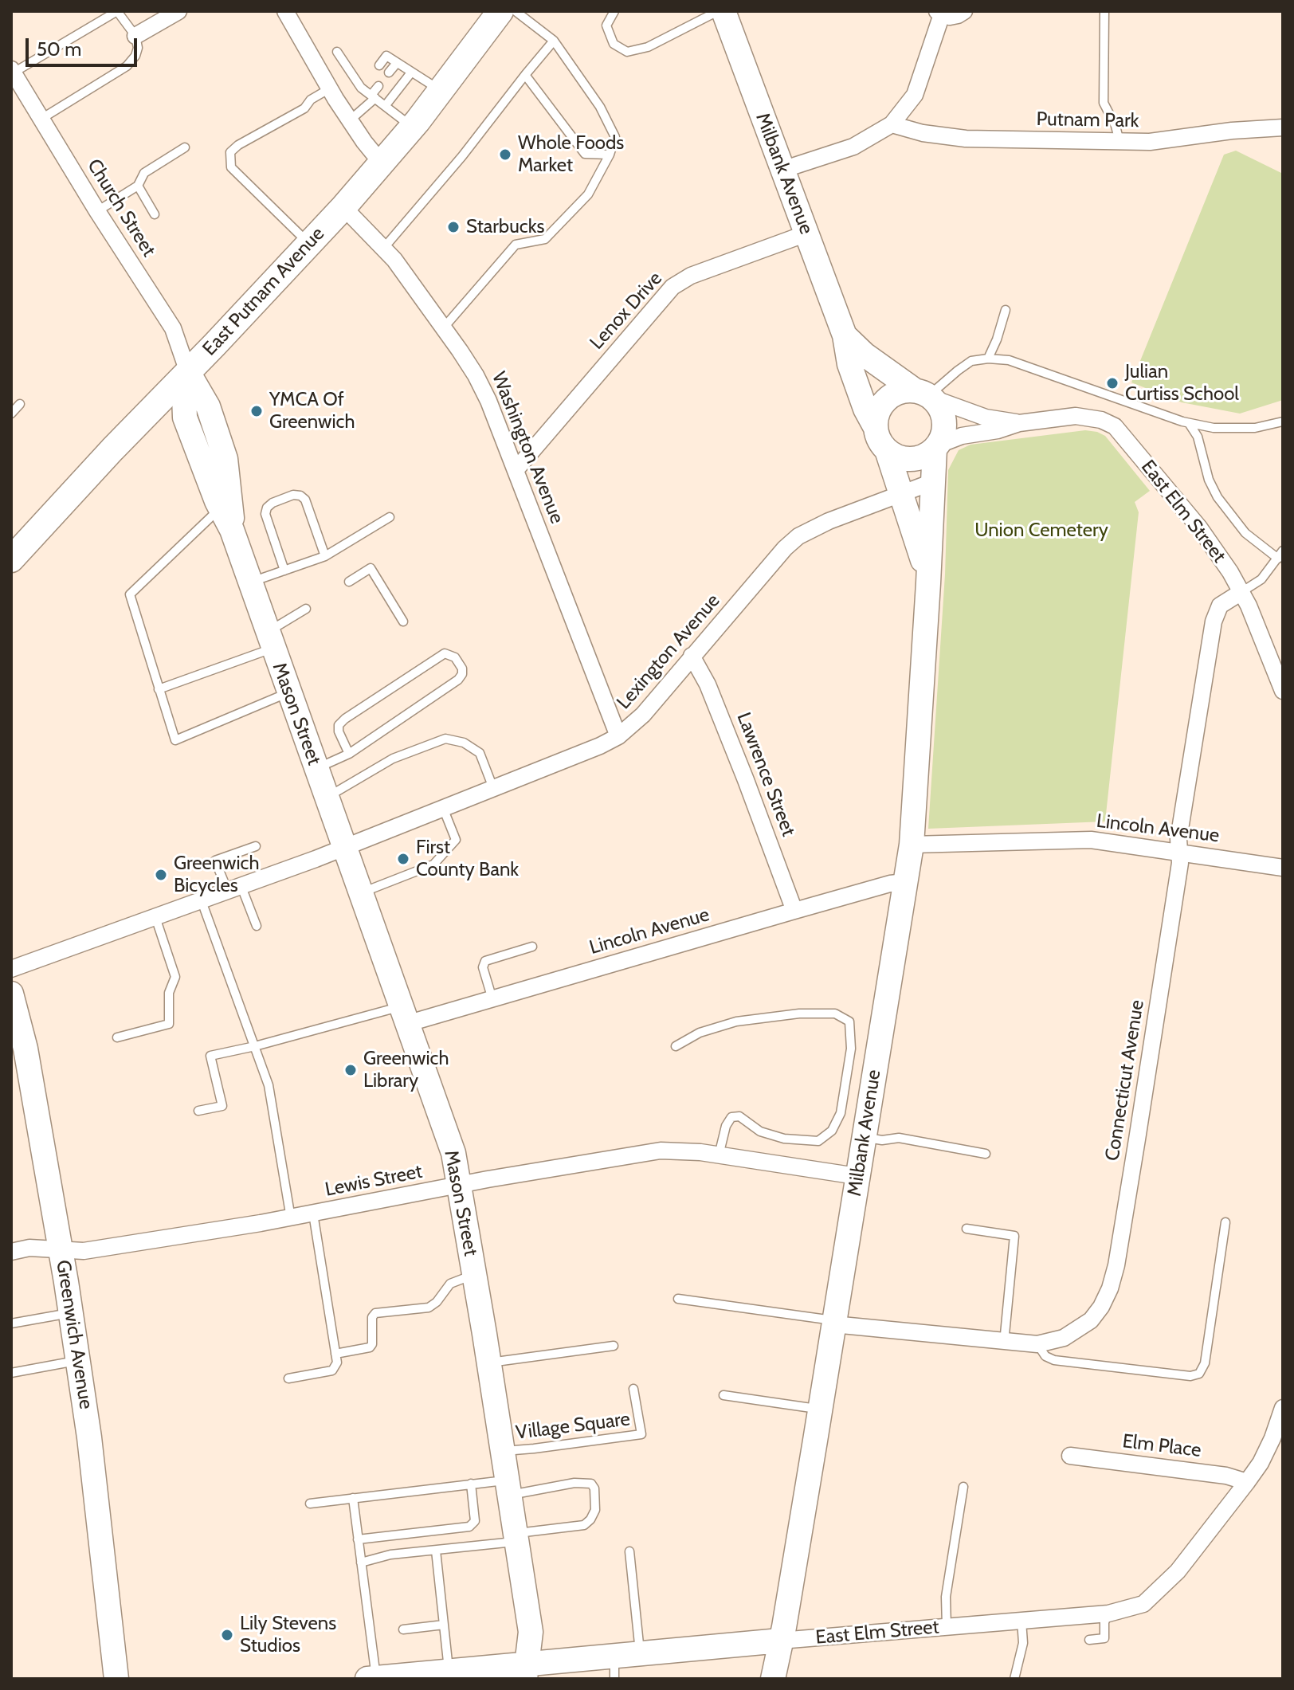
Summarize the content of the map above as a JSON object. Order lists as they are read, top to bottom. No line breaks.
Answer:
{"streets":{"main road":["Milbank Avenue","East Putnam Avenue","East Elm Street","Mason Street","Greenwich Avenue"],"street":["Putnam Park","Church Street","Lenox Drive","Washington Avenue","Lexington Avenue","Lawrence Street","Lincoln Avenue","Connecticut Avenue","Lewis Street","Elm Place"],"lane":["Village Square"]},"crossings":[["Milbank Avenue","Lenox Drive"],["Milbank Avenue","East Elm Street"],["Milbank Avenue","Lexington Avenue"],["Milbank Avenue","Lincoln Avenue"],["Milbank Avenue","Connecticut Avenue"],["Milbank Avenue","Lewis Street"],["Church Street","East Putnam Avenue"],["Church Street","Mason Street"],["East Putnam Avenue","Washington Avenue"],["East Putnam Avenue","Mason Street"],["Lenox Drive","Washington Avenue"],["Washington Avenue","Lexington Avenue"],["East Elm Street","Mason Street"],["East Elm Street","Connecticut Avenue"],["East Elm Street","Elm Place"],["Lexington Avenue","Mason Street"],["Lexington Avenue","Lawrence Street"],["Mason Street","Lincoln Avenue"],["Mason Street","Lewis Street"],["Mason Street","Village Square"],["Lawrence Street","Lincoln Avenue"],["Lincoln Avenue","Connecticut Avenue"],["Lewis Street","Greenwich Avenue"]],"parks":["Union Cemetery"],"places":["Whole Foods Market","Starbucks","Julian Curtiss School","YMCA Of Greenwich","First County Bank","Greenwich Bicycles","Greenwich Library","Lily Stevens Studios"],"scale_bar":"50 m"}
